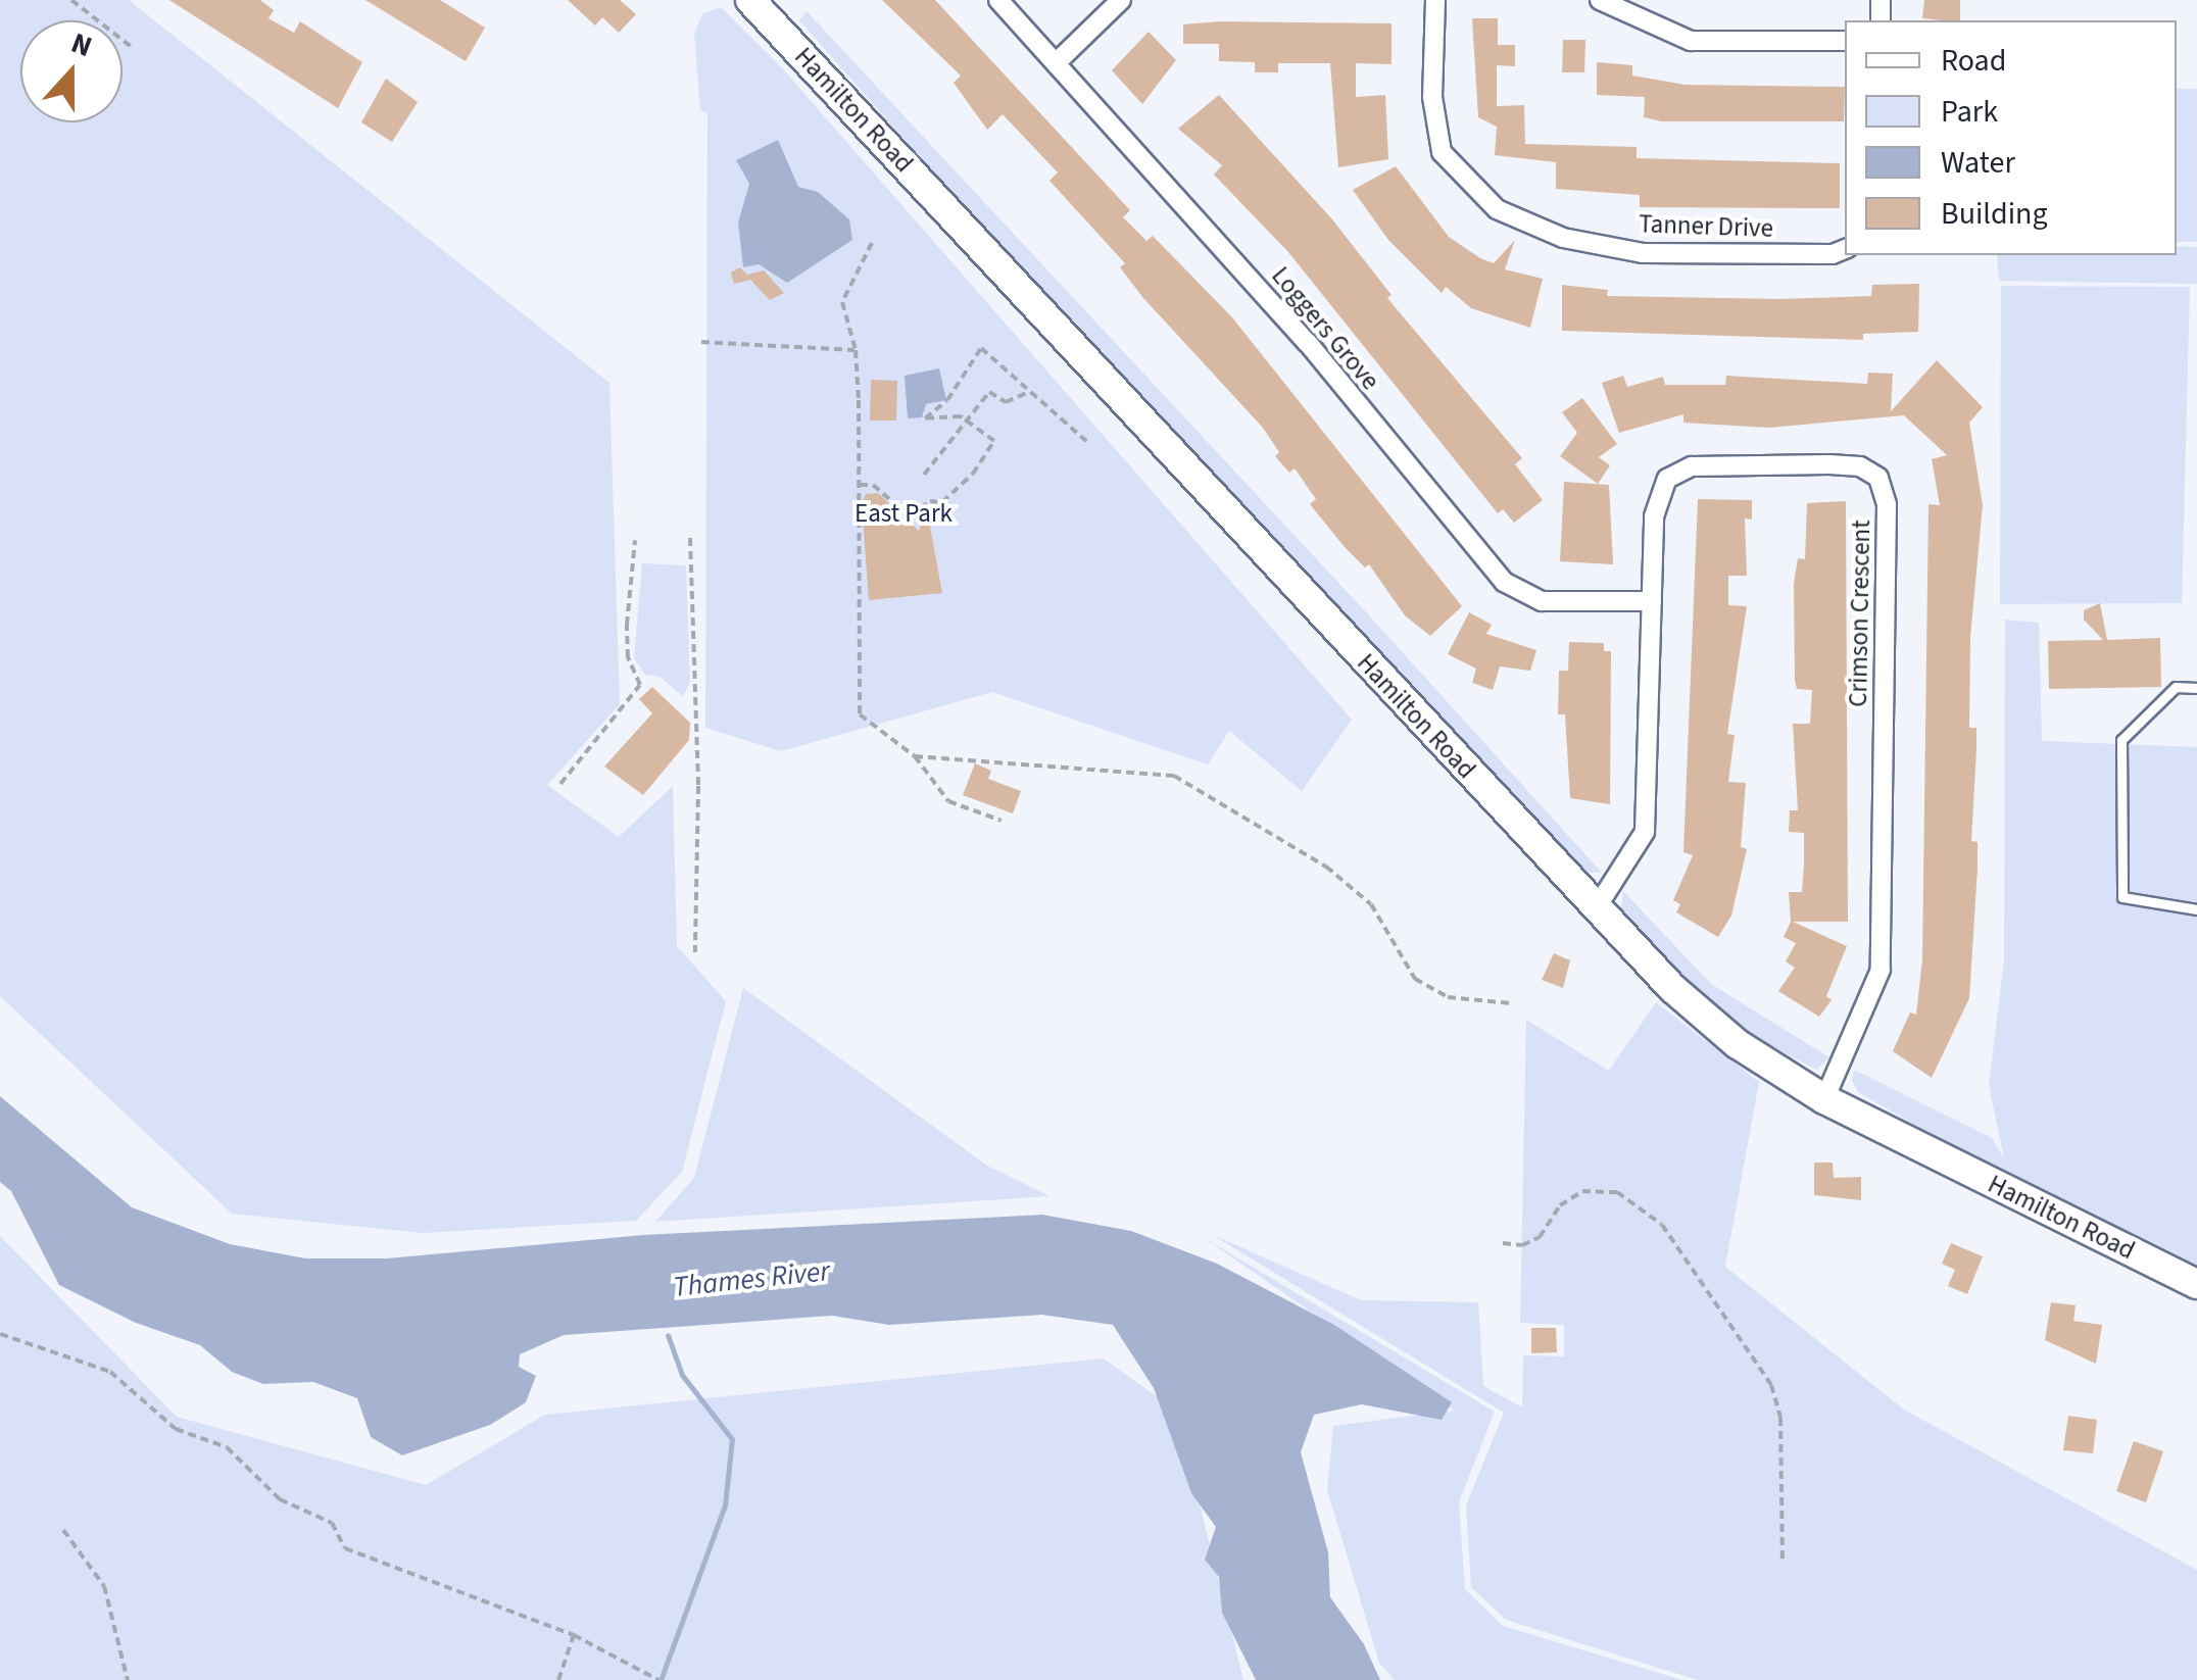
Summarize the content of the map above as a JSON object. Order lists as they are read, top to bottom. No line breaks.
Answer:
{"streets":{"main road":["Hamilton Road"],"street":["Tanner Drive","Loggers Grove","Crimson Crescent"]},"crossings":[["Hamilton Road","Crimson Crescent"],["Loggers Grove","Crimson Crescent"]],"water":["Thames River"],"parks":["East Park"],"legend":["Road","Park","Water","Building"],"north":"top"}
